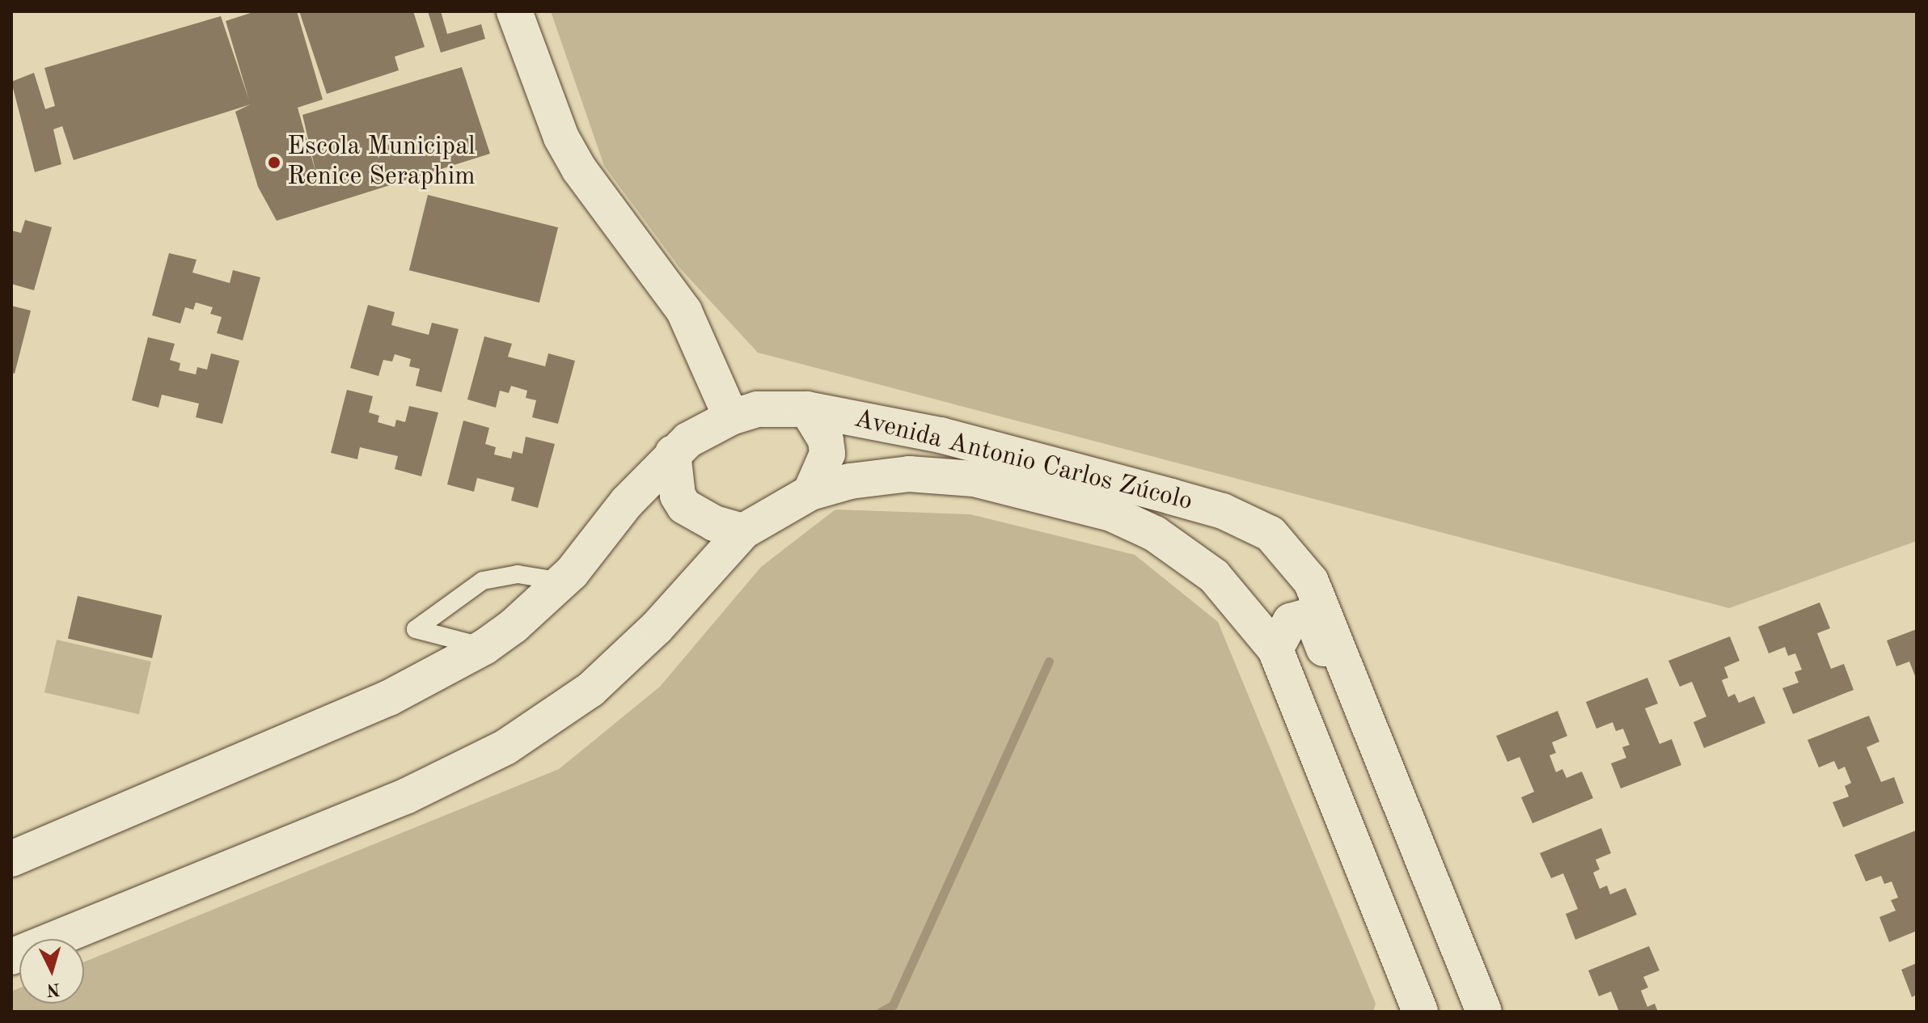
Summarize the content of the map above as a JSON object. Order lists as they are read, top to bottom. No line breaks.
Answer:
{"streets":{"street":["Avenida Antonio Carlos Zúcolo"]},"places":["Escola Municipal Renice Seraphim"],"north":"bottom"}
